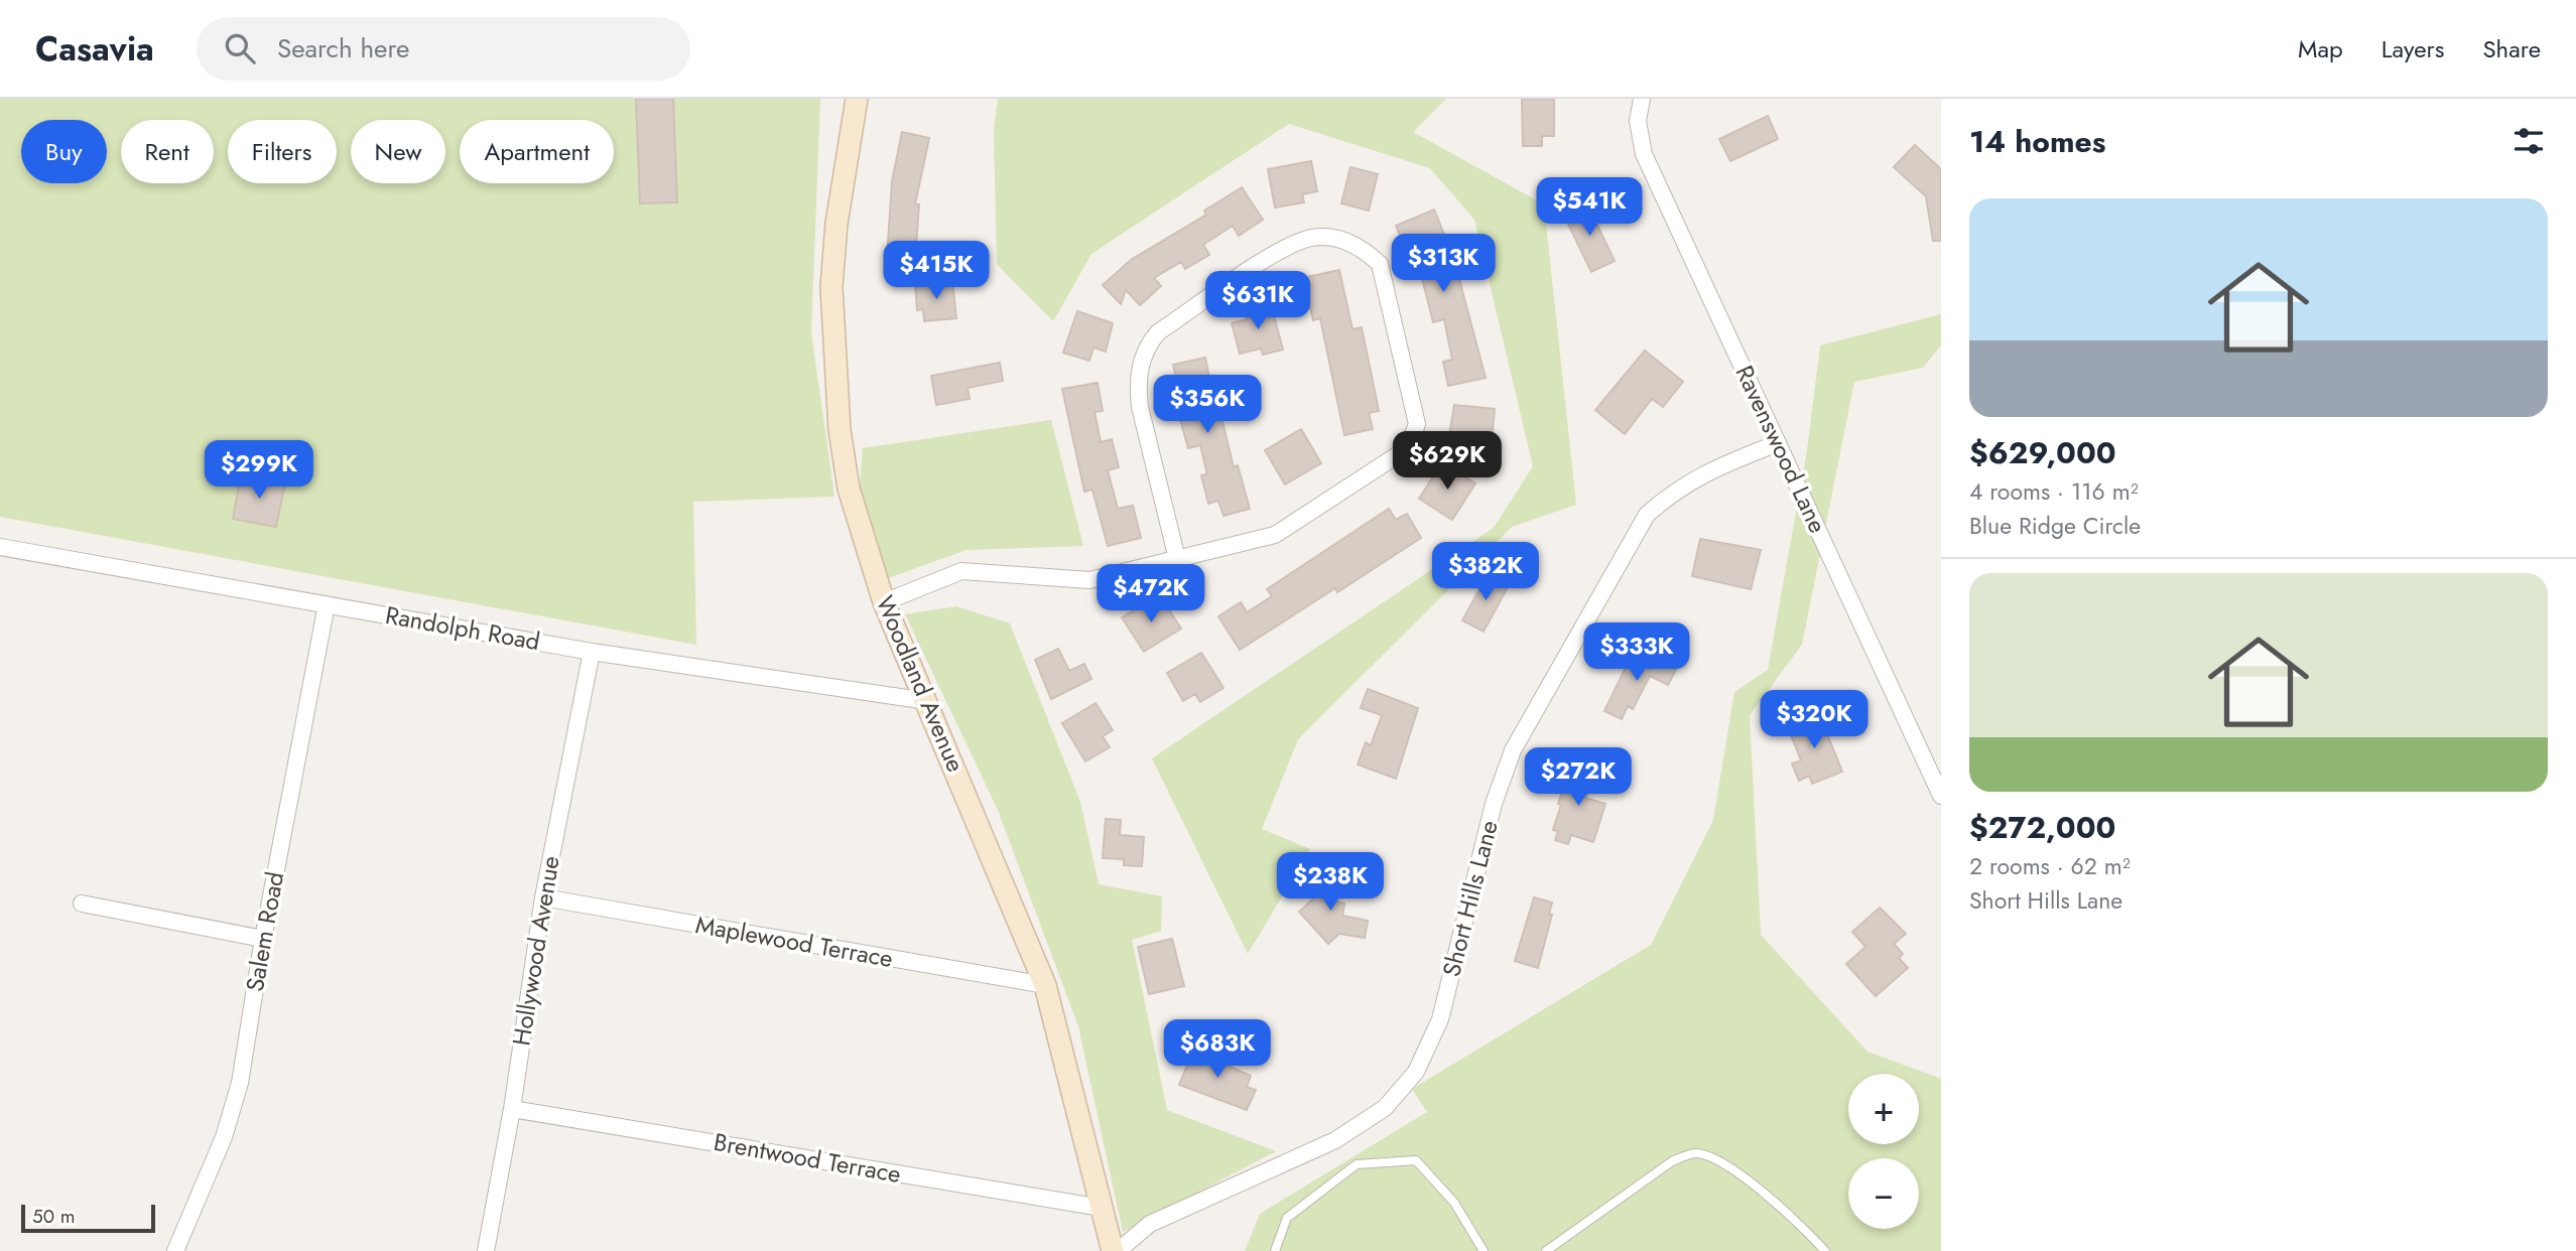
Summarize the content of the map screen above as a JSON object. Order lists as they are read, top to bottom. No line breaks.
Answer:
{"streets":{"street":["Ravenswood Lane","Randolph Road","Woodland Avenue","Short Hills Lane","Salem Road","Maplewood Terrace","Hollywood Avenue","Brentwood Terrace"]},"crossings":[["Ravenswood Lane","Short Hills Lane"],["Randolph Road","Woodland Avenue"],["Randolph Road","Salem Road"],["Randolph Road","Hollywood Avenue"],["Woodland Avenue","Maplewood Terrace"],["Woodland Avenue","Brentwood Terrace"],["Maplewood Terrace","Hollywood Avenue"],["Hollywood Avenue","Brentwood Terrace"]],"scale_bar":"50 m","page":{"header":"Casavia","search":"Search here","nav":["Map","Layers","Share"],"heading":"14 homes","chip":["Buy","Rent","Filters","New","Apartment"],"price":["$541K","$313K","$415K","$631K","$356K","$629K","$299K","$382K","$472K","$333K","$320K","$272K","$238K","$683K"],"list":[{"name":"$629,000","note":"4 rooms · 116 m² · Blue Ridge Circle"},{"name":"$272,000","note":"2 rooms · 62 m² · Short Hills Lane"}],"map_buttons":["+","−"],"scale":"50 m"}}
